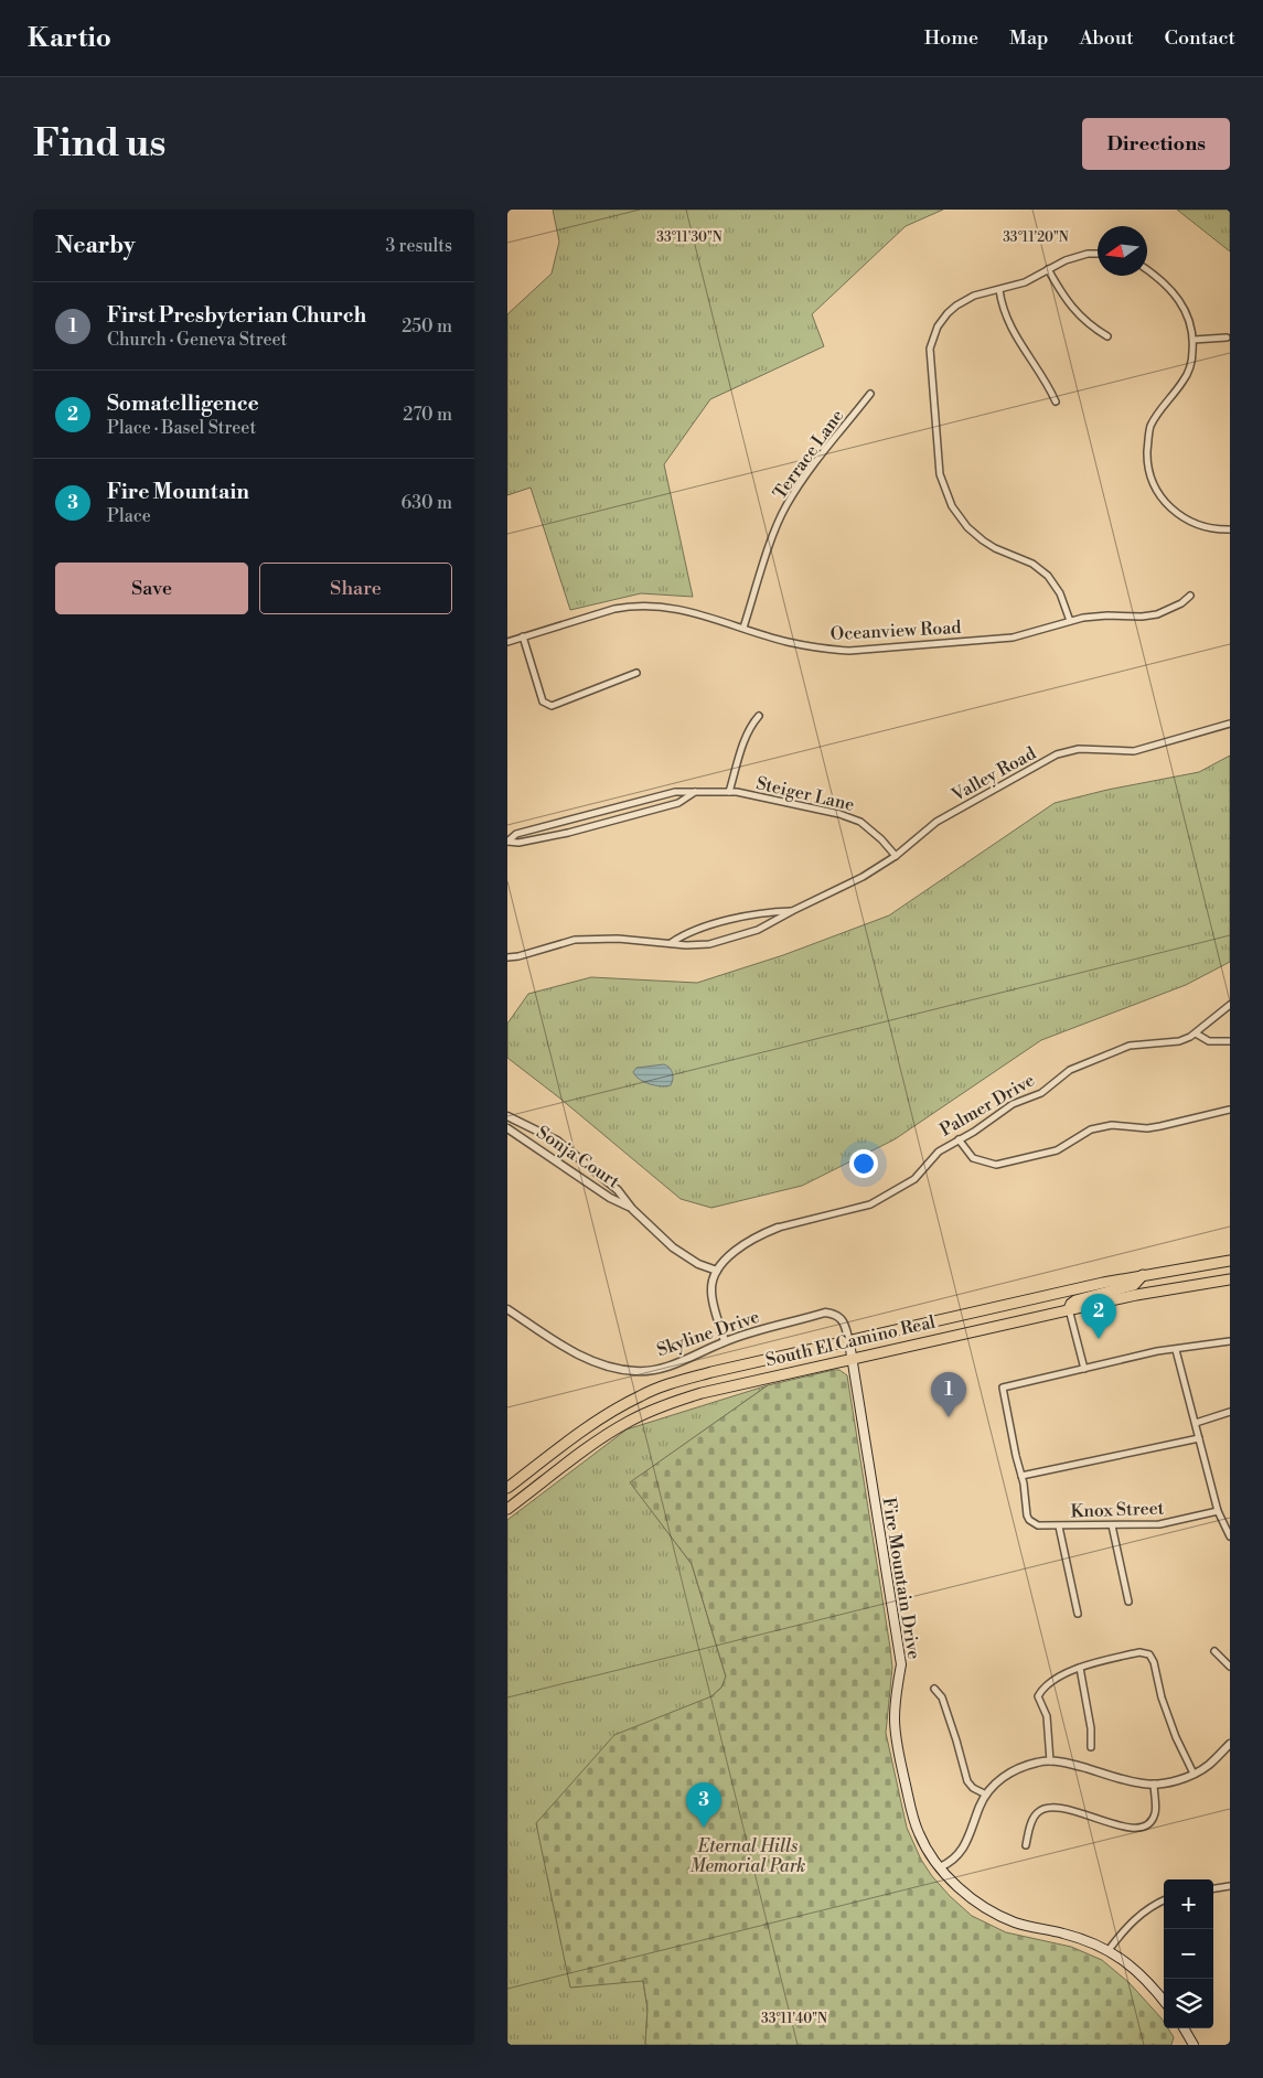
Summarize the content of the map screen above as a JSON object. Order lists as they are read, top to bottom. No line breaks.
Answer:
{"streets":{"main road":["South El Camino Real","Fire Mountain Drive"],"street":["Terrace Lane","Oceanview Road","Valley Road","Steiger Lane","Palmer Drive","Sonja Court","Skyline Drive","Knox Street"]},"crossings":[["Terrace Lane","Oceanview Road"],["Valley Road","Steiger Lane"],["Palmer Drive","Sonja Court"],["Skyline Drive","South El Camino Real"],["Skyline Drive","Fire Mountain Drive"],["South El Camino Real","Fire Mountain Drive"]],"parks":["Eternal Hills Memorial Park"],"north":"left","page":{"header":"Kartio","nav":["Home","Map","About","Contact"],"buttons":["Directions",["Save","Share"]],"title":"Find us","heading":["Nearby","3 results"],"list":[{"mark":"1","name":"First Presbyterian Church","note":"Church · Geneva Street","value":"250 m"},{"mark":"2","name":"Somatelligence","note":"Place · Basel Street","value":"270 m"},{"mark":"3","name":"Fire Mountain","note":"Place","value":"630 m"}],"pins":["2","1","3"],"map_buttons":["+","−"]},"coordinates":["33°11'30\"N","33°11'20\"N","33°11'40\"N"]}
